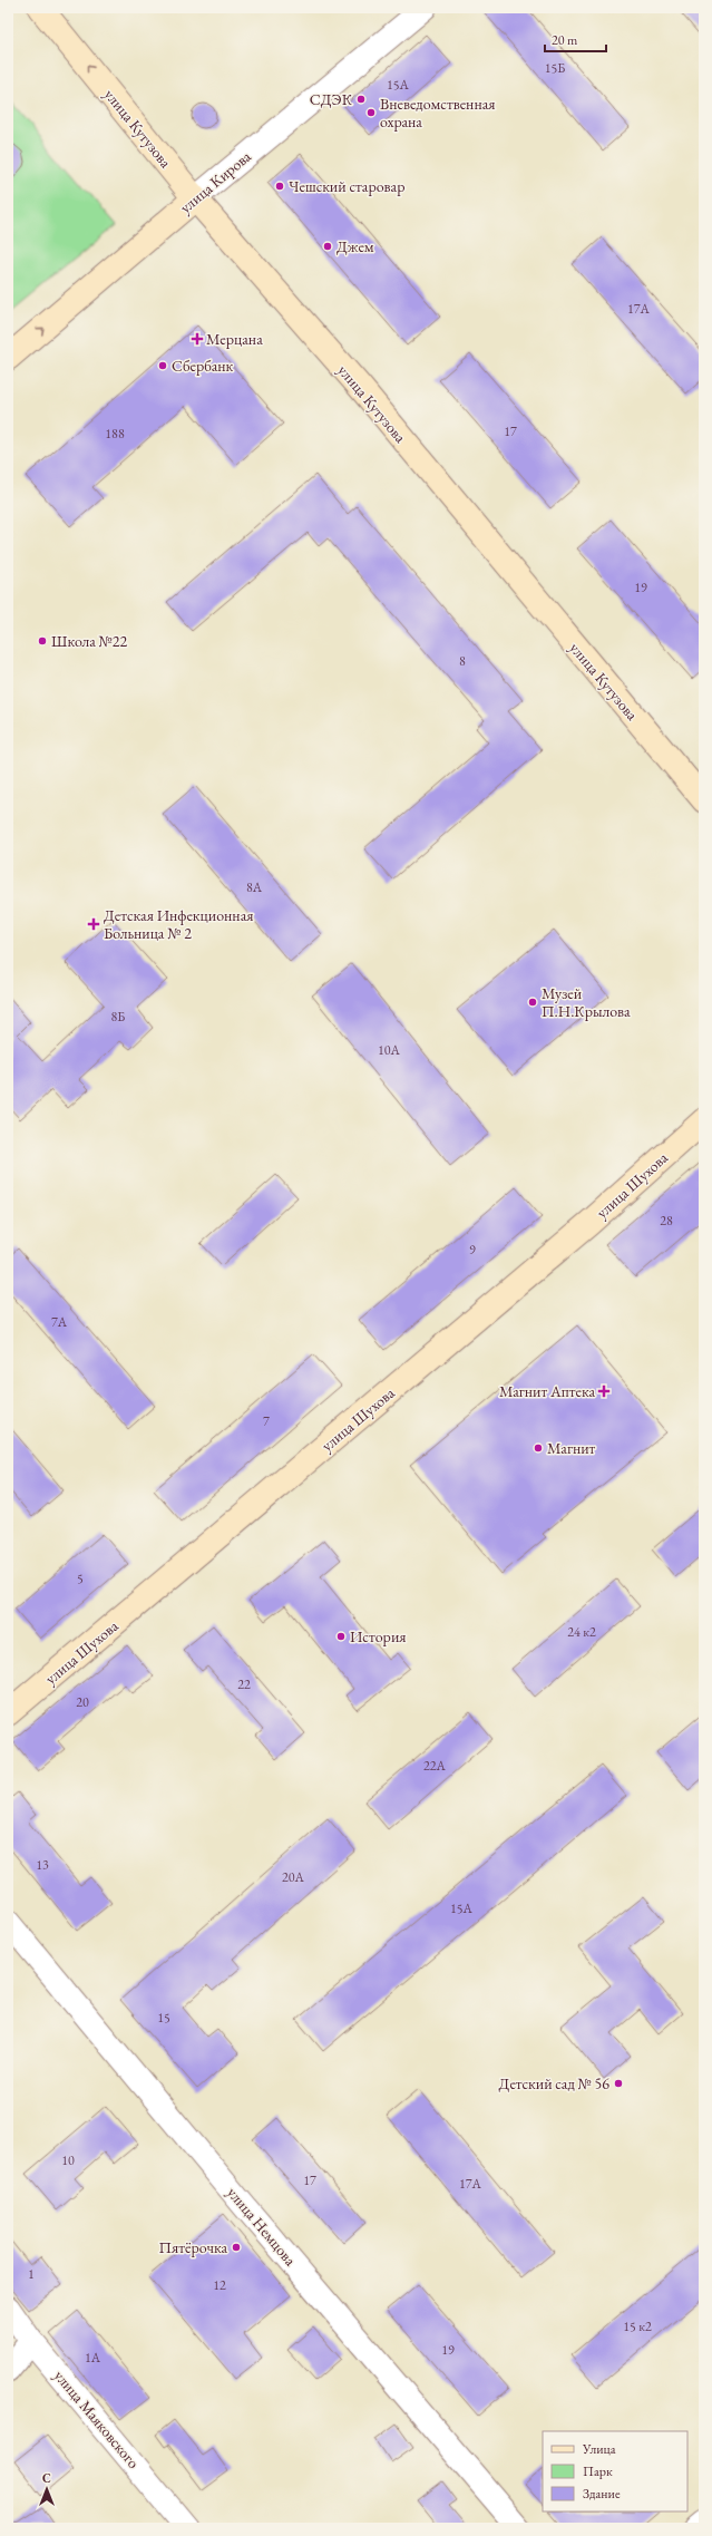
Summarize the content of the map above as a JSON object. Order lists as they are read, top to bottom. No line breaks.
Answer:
{"streets":{"main road":["улица Кутузова","улица Кирова","улица Шухова"],"street":["улица Немцова","улица Маяковского"]},"crossings":[["улица Кутузова","улица Кирова"]],"one_way":["улица Кирова"],"places":{"other":["СДЭК","Вневедомственная охрана","Чешский старовар","Джем","Сбербанк","Школа №22","Музей П.Н.Крылова","Магнит","История","Детский сад № 56","Пятёрочка"],"health":["Мерцана","Детская Инфекционная Больница № 2","Магнит Аптека"]},"house_numbers":["15Б","15А","17А","17","188","19","8","8А","8Б","10А","28","9","7А","7","5","24 к2","22","20","22А","13","20А","15А","15","10","17","17А","1","12","15 к2","19","1А"],"legend":["Улица","Парк","Здание"],"scale_bar":"20 m","north":"top"}
